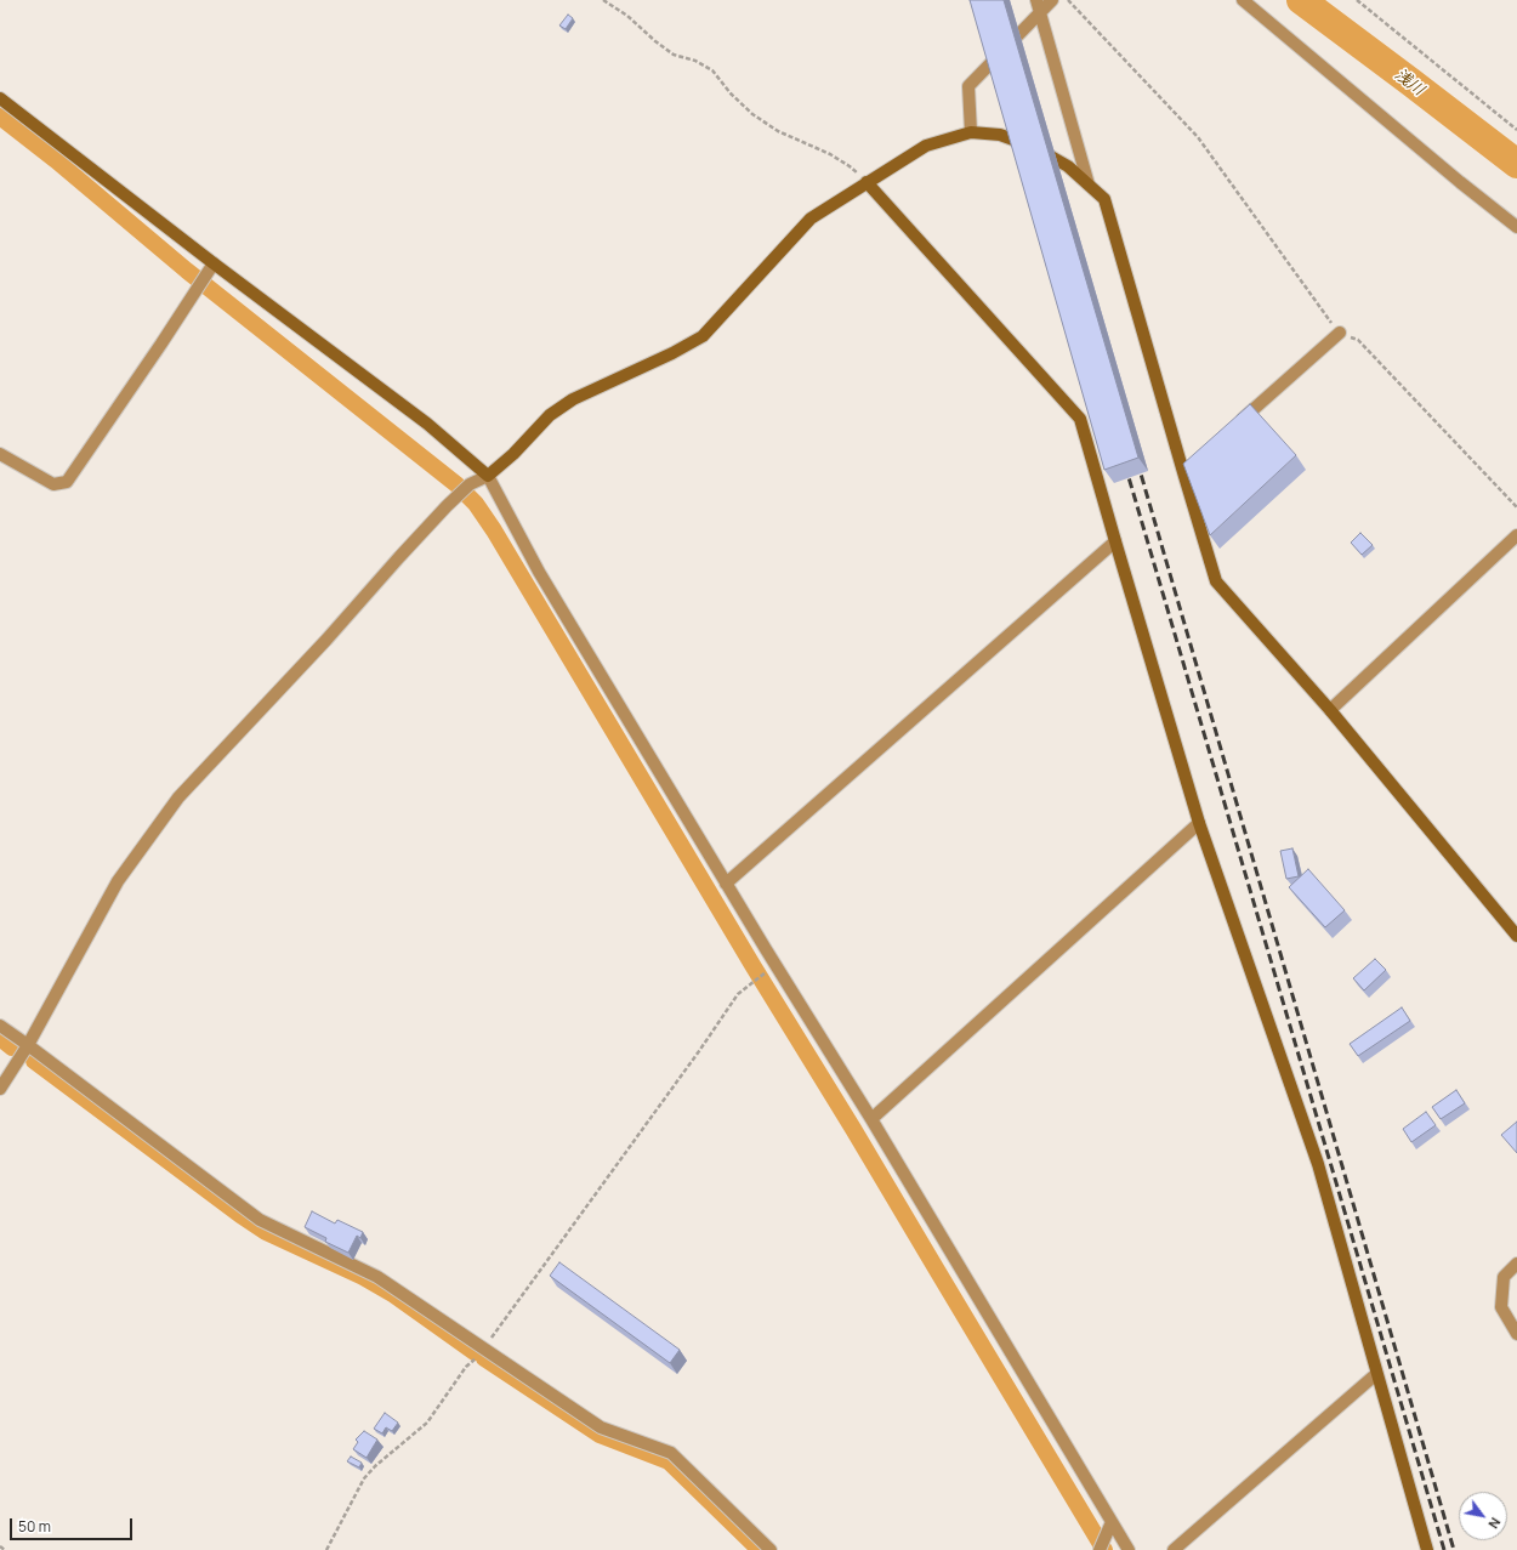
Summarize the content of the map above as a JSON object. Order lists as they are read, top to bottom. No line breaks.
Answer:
{"water":["浅川"],"scale_bar":"50 m","north":"bottom right"}
